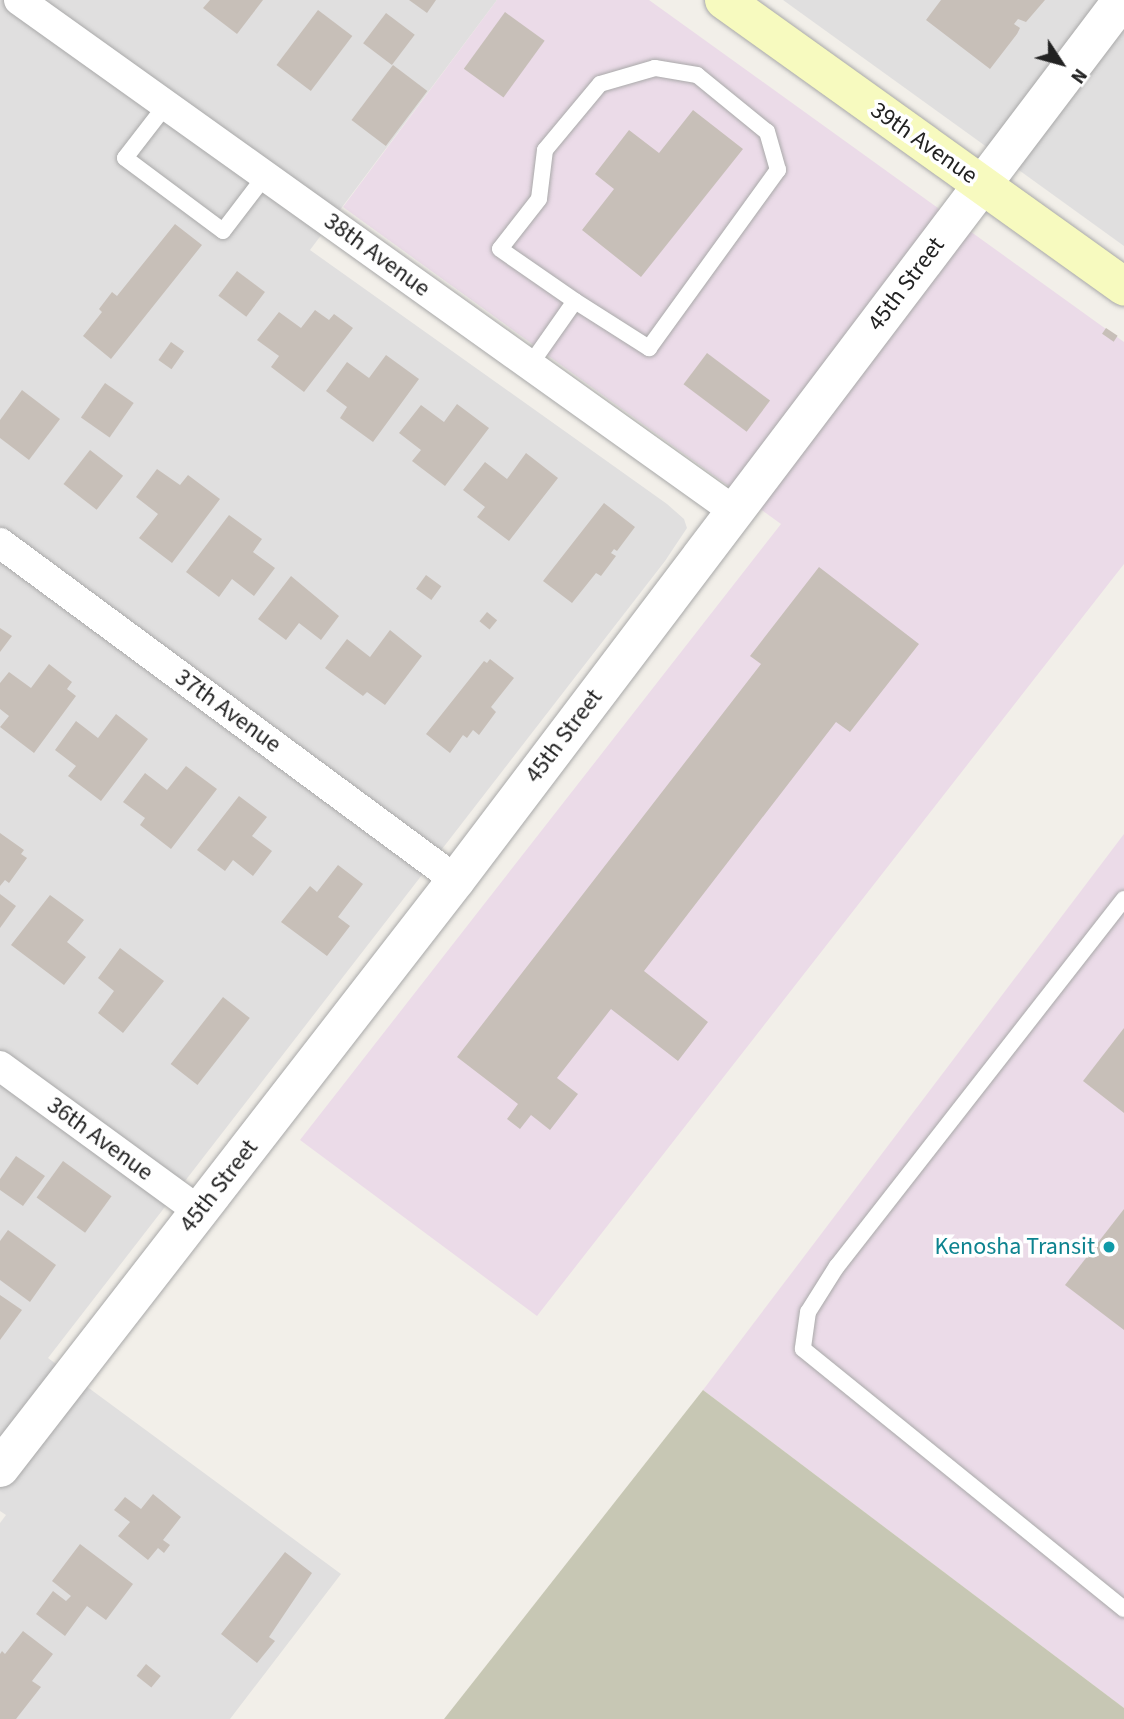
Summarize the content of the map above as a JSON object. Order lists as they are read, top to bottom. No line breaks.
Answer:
{"streets":{"main road":["39th Avenue"],"street":["38th Avenue","45th Street","37th Avenue","36th Avenue"]},"crossings":[["39th Avenue","45th Street"],["38th Avenue","45th Street"],["45th Street","37th Avenue"],["45th Street","36th Avenue"]],"places":["Kenosha Transit"],"north":"bottom right"}
